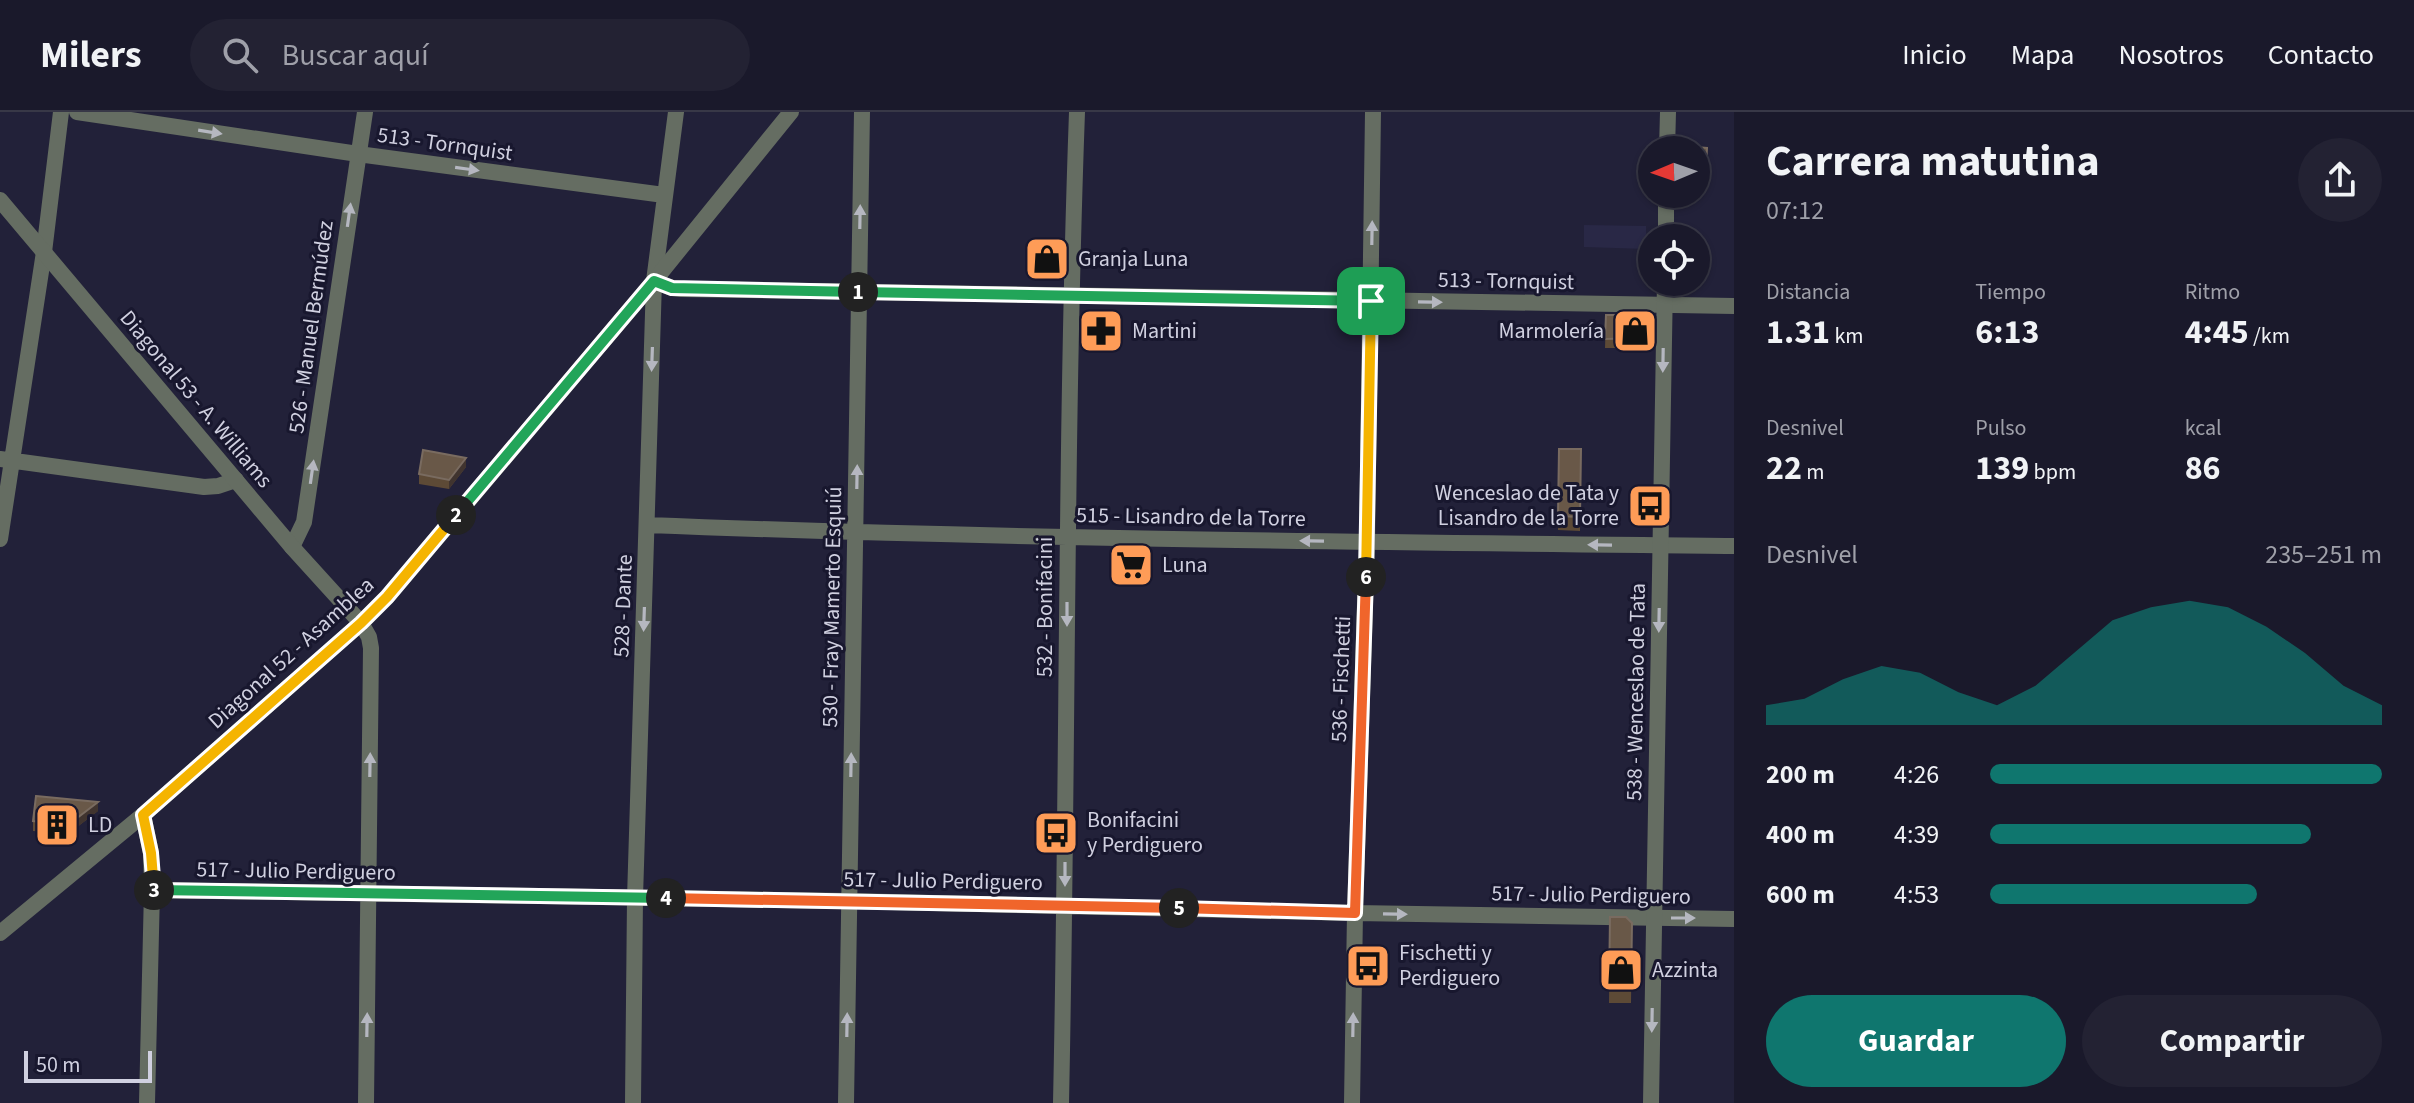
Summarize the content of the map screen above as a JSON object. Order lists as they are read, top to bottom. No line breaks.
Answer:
{"streets":{"street":["513 - Tornquist","526 - Manuel Bermúdez","Diagonal 53 - A. Williams","515 - Lisandro de la Torre","528 - Dante","530 - Fray Mamerto Esquiú","532 - Bonifacini","Diagonal 52 - Asamblea","536 - Fischetti","538 - Wenceslao de Tata","517 - Julio Perdiguero"]},"crossings":[["513 - Tornquist","526 - Manuel Bermúdez"],["513 - Tornquist","528 - Dante"],["513 - Tornquist","530 - Fray Mamerto Esquiú"],["513 - Tornquist","532 - Bonifacini"],["513 - Tornquist","Diagonal 52 - Asamblea"],["513 - Tornquist","536 - Fischetti"],["513 - Tornquist","538 - Wenceslao de Tata"],["526 - Manuel Bermúdez","Diagonal 53 - A. Williams"],["Diagonal 53 - A. Williams","Diagonal 52 - Asamblea"],["515 - Lisandro de la Torre","528 - Dante"],["515 - Lisandro de la Torre","530 - Fray Mamerto Esquiú"],["515 - Lisandro de la Torre","532 - Bonifacini"],["515 - Lisandro de la Torre","536 - Fischetti"],["515 - Lisandro de la Torre","538 - Wenceslao de Tata"],["528 - Dante","Diagonal 52 - Asamblea"],["528 - Dante","517 - Julio Perdiguero"],["530 - Fray Mamerto Esquiú","517 - Julio Perdiguero"],["532 - Bonifacini","517 - Julio Perdiguero"],["536 - Fischetti","517 - Julio Perdiguero"],["538 - Wenceslao de Tata","517 - Julio Perdiguero"]],"one_way":["513 - Tornquist","526 - Manuel Bermúdez","515 - Lisandro de la Torre","528 - Dante","530 - Fray Mamerto Esquiú","532 - Bonifacini","536 - Fischetti","538 - Wenceslao de Tata"],"places":{"shop":["Granja Luna","Marmolería","Azzinta"],"pharmacy":["Martini"],"bus stop":["Wenceslao de Tata y Lisandro de la Torre","Bonifacini y Perdiguero","Fischetti y Perdiguero"],"supermarket":["Luna"],"building":["LD"]},"scale_bar":"50 m","north":"left","page":{"header":"Milers","search":"Buscar aquí","nav":["Inicio","Mapa","Nosotros","Contacto"],"heading":["Carrera matutina","07:12"],"stats":[["Distancia","1.31 km"],["Tiempo","6:13"],["Ritmo","4:45 /km"],["Desnivel","22 m"],["Pulso","139 bpm"],["kcal","86"]],"pins":["1","2","6","3","4","5"],"chart":["Desnivel","235–251 m"],"list":[{"name":"200 m","note":"4:26"},{"name":"400 m","note":"4:39"},{"name":"600 m","note":"4:53"}],"buttons":["Guardar","Compartir"],"scale":"50 m"}}
